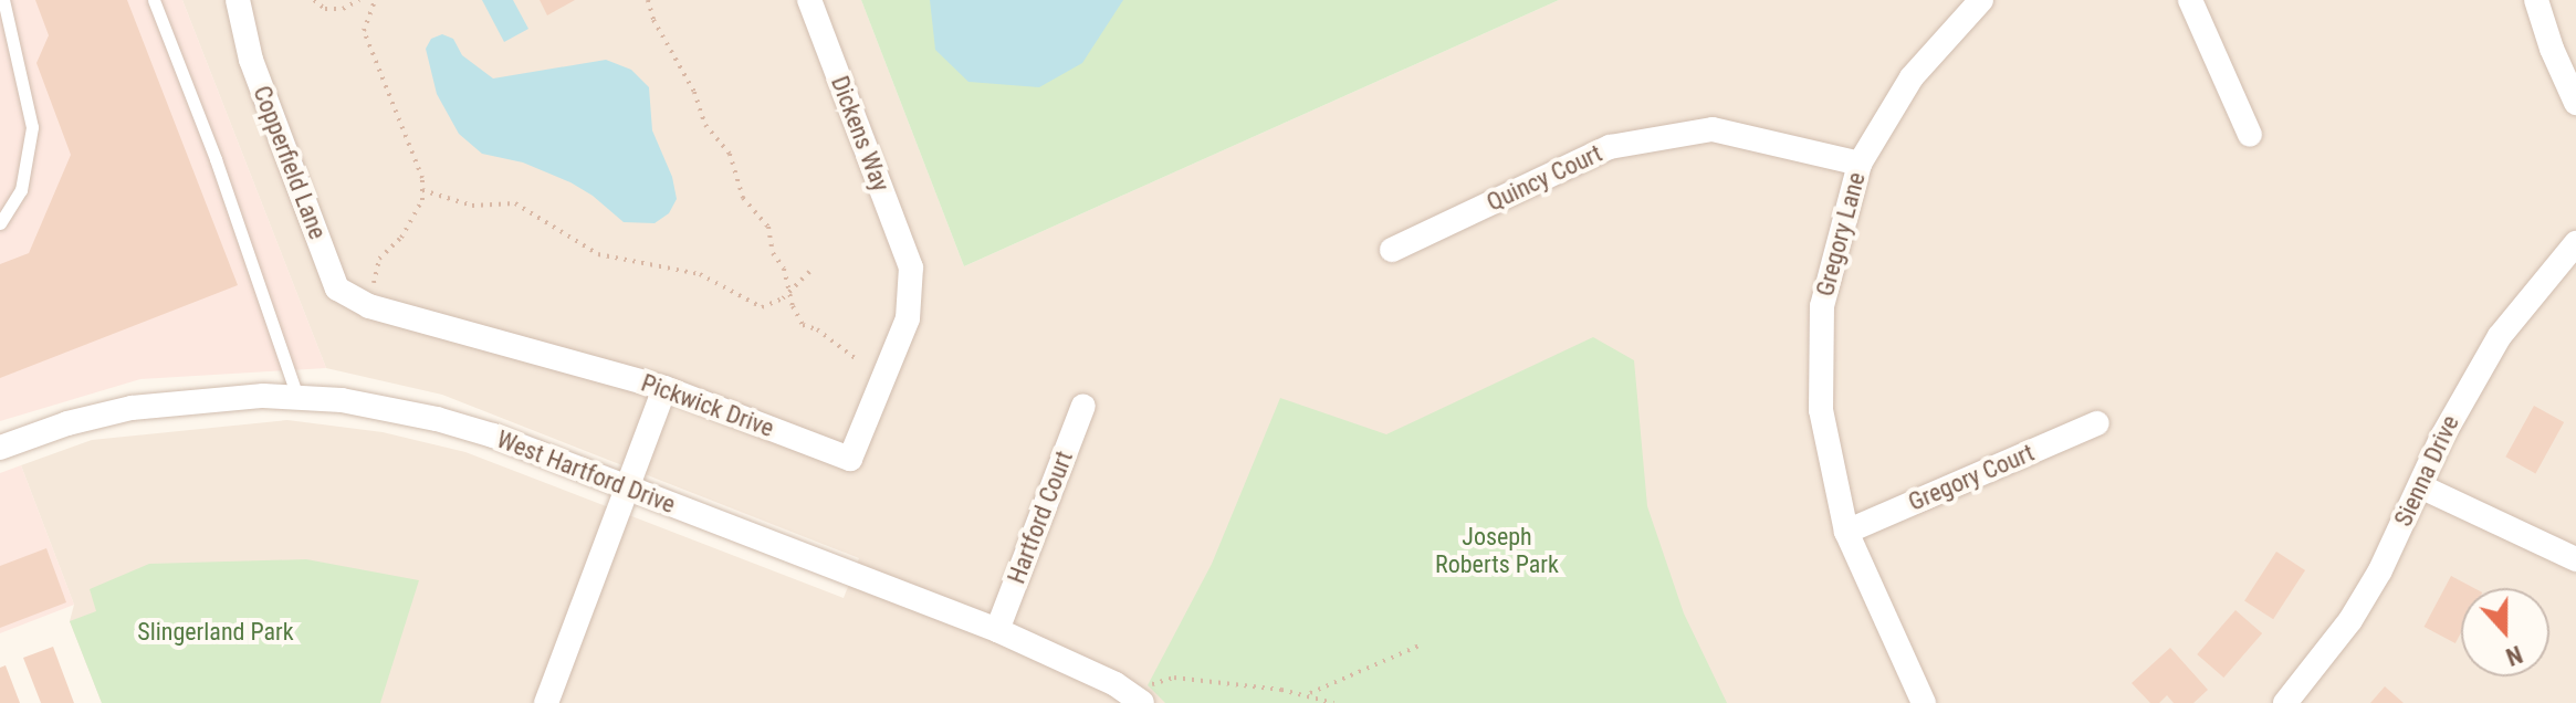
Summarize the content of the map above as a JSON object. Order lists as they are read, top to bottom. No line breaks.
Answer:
{"streets":{"street":["Dickens Way","Copperfield Lane","Quincy Court","Gregory Lane","Pickwick Drive","Sienna Drive","West Hartford Drive","Gregory Court","Hartford Court"]},"crossings":[["Dickens Way","Pickwick Drive"],["Copperfield Lane","Pickwick Drive"],["Quincy Court","Gregory Lane"],["Gregory Lane","Gregory Court"],["West Hartford Drive","Hartford Court"]],"parks":["Joseph Roberts Park","Slingerland Park"],"north":"bottom"}
